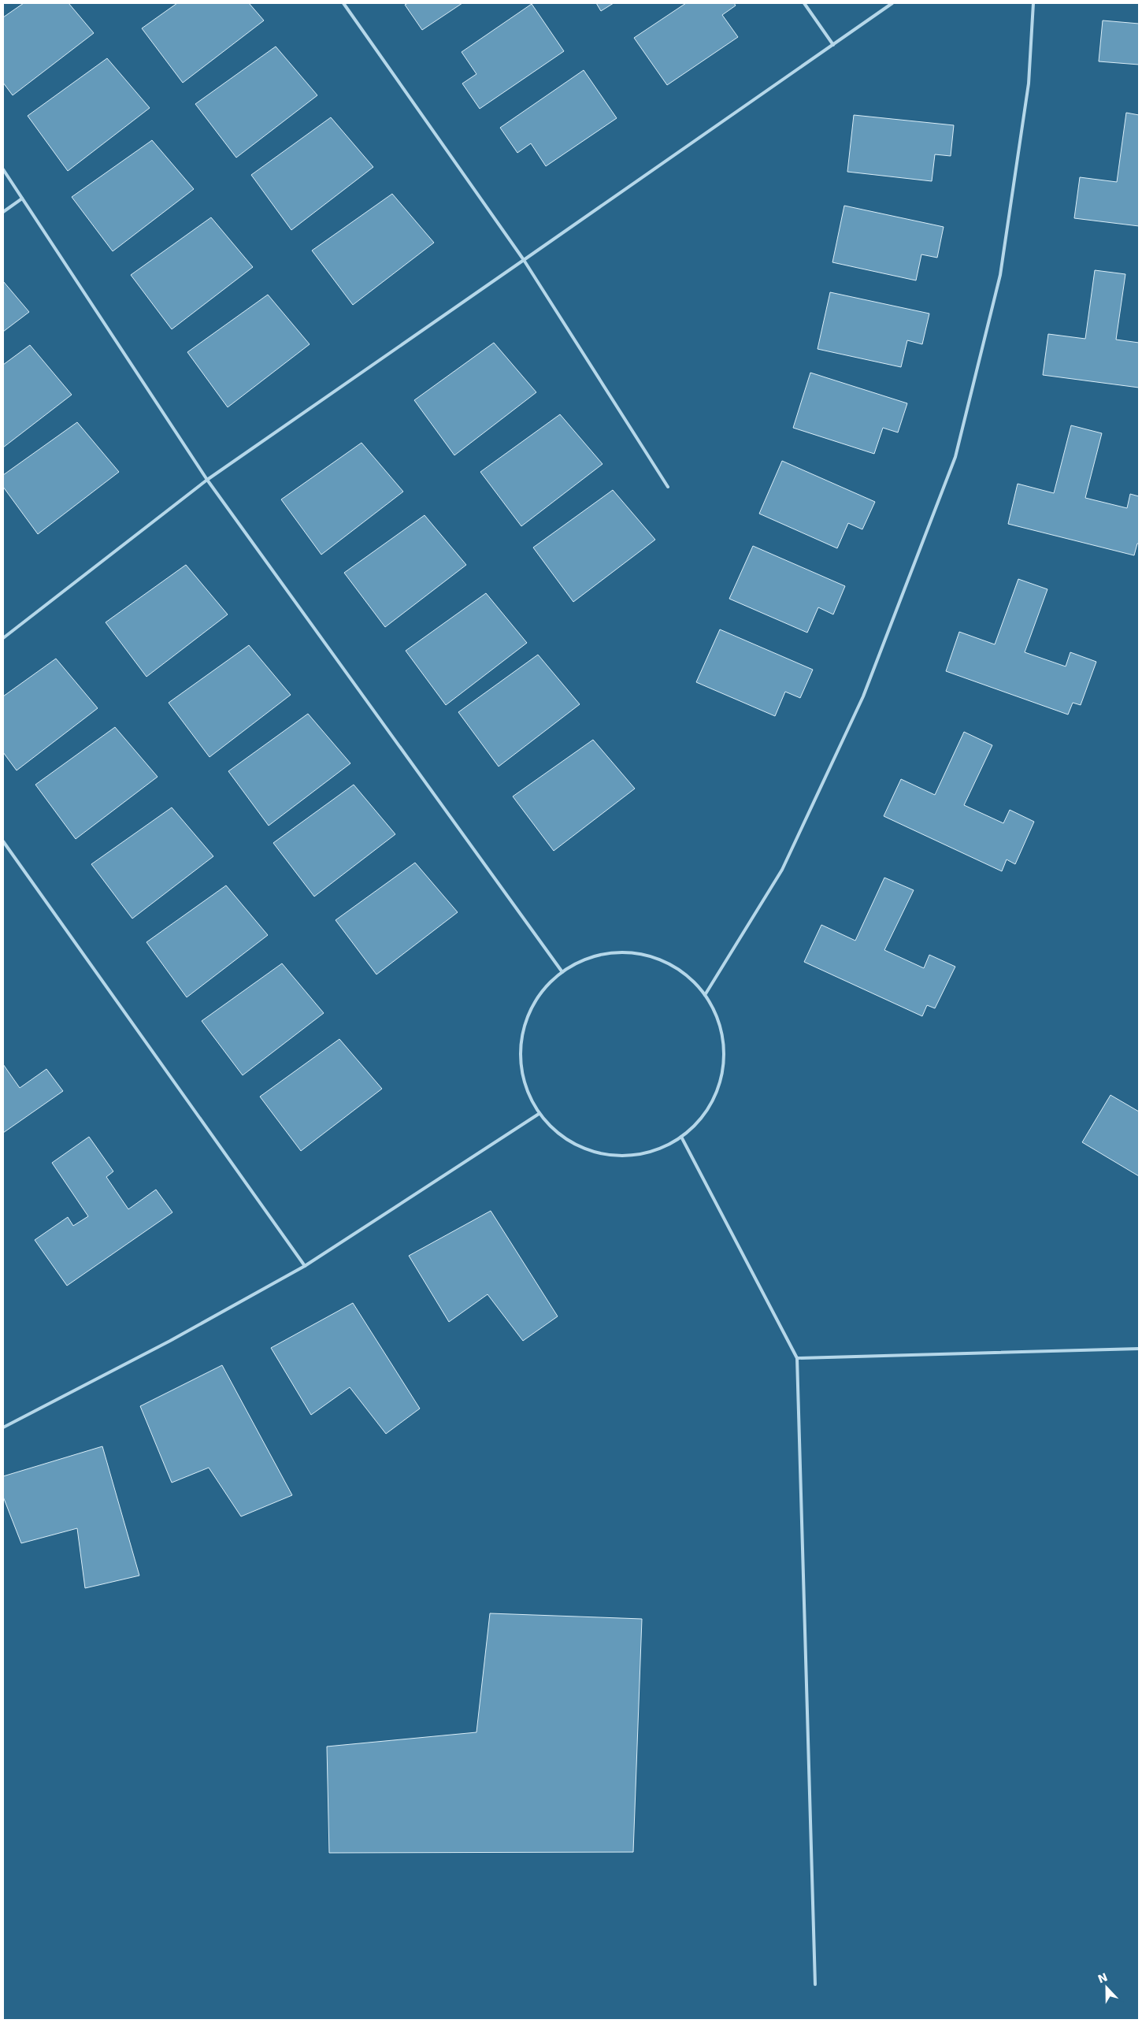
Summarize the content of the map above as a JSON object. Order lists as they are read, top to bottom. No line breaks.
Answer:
{"north":"top"}
